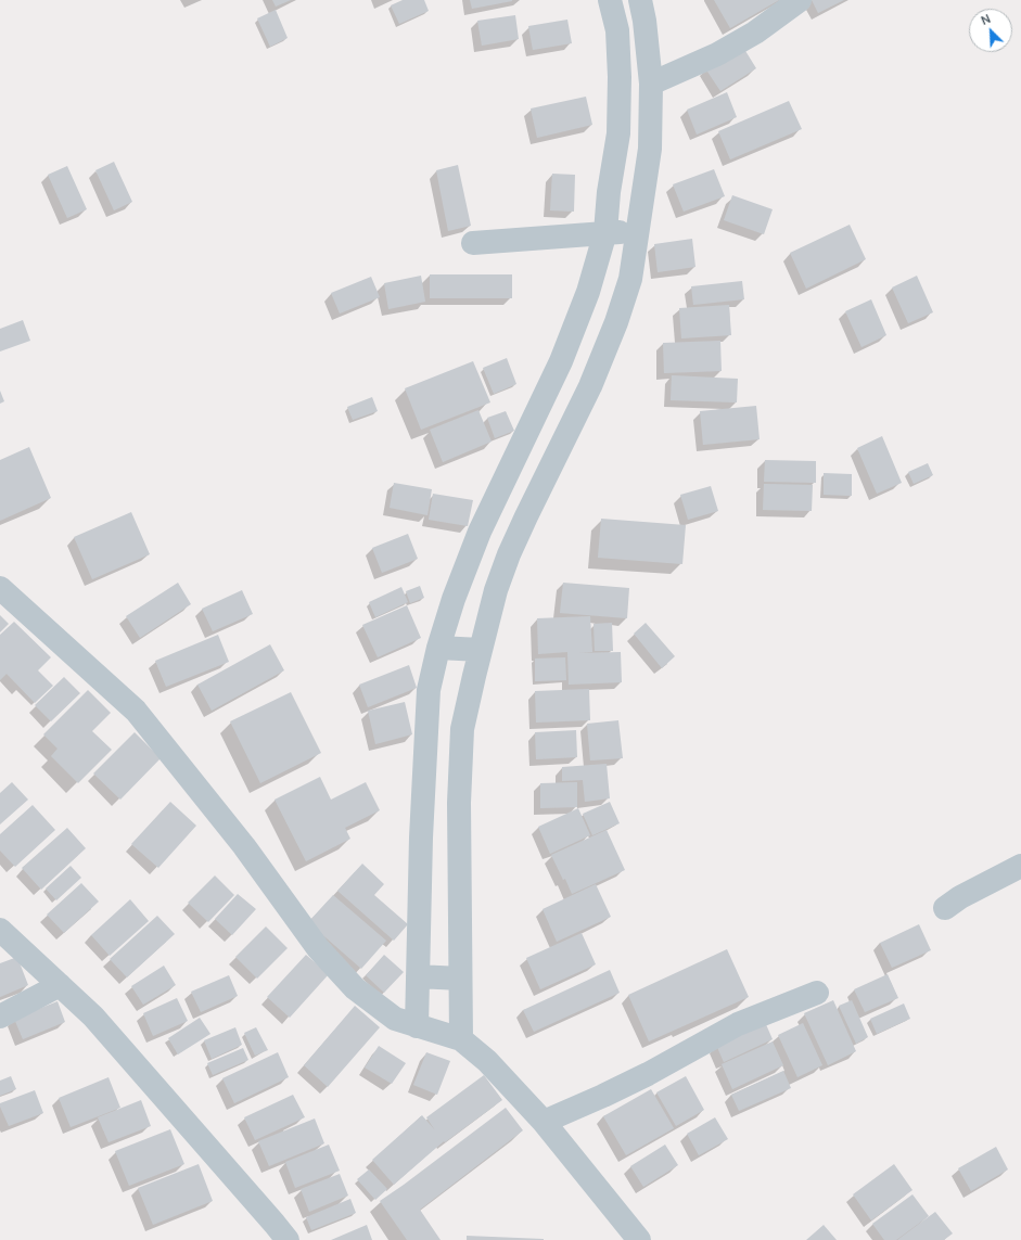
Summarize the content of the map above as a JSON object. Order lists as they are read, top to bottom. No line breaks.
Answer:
{"north":"top left"}
